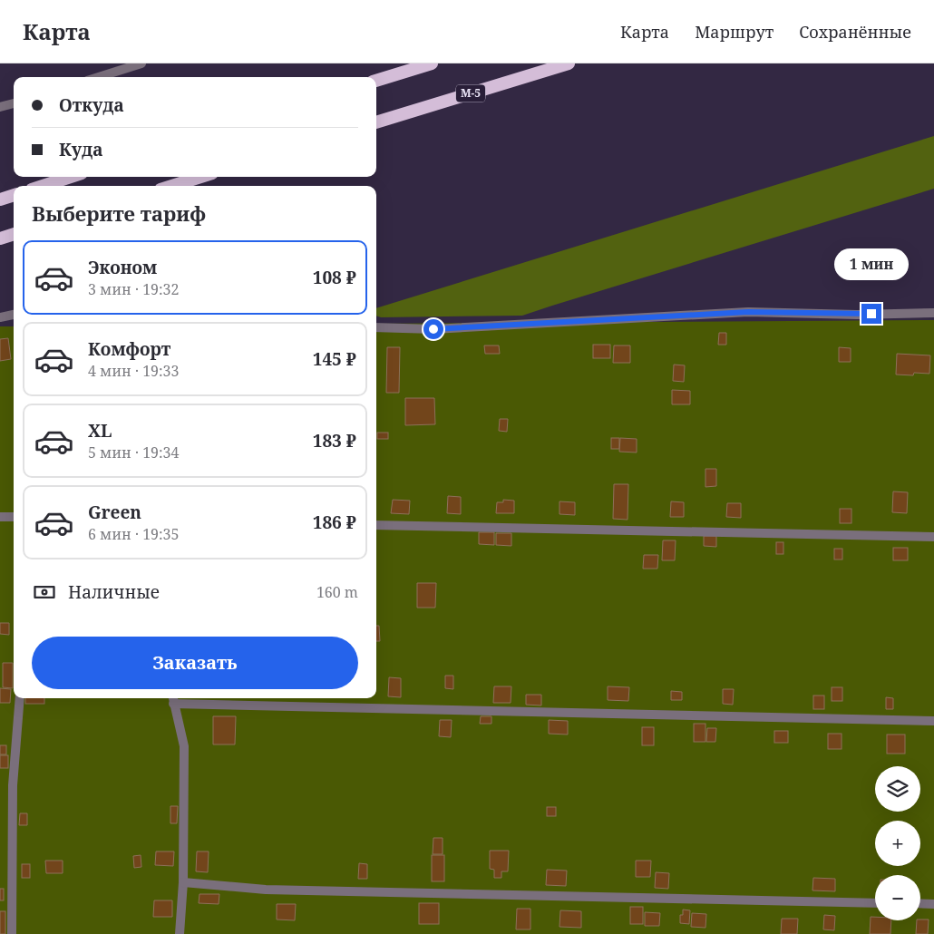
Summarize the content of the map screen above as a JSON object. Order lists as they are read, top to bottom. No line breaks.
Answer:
{"streets":{"highway":["М-5"]},"page":{"header":"Карта","nav":["Карта","Маршрут","Сохранённые"],"banner":["Откуда","Куда"],"heading":"Выберите тариф","list":[{"name":"Эконом","note":"3 мин · 19:32","value":"108 ₽"},{"name":"Комфорт","note":"4 мин · 19:33","value":"145 ₽"},{"name":"XL","note":"5 мин · 19:34","value":"183 ₽"},{"name":"Green","note":"6 мин · 19:35","value":"186 ₽"}],"bubble":"1 мин","pay":["Наличные","160 m"],"buttons":"Заказать","map_buttons":["+","−"]}}
